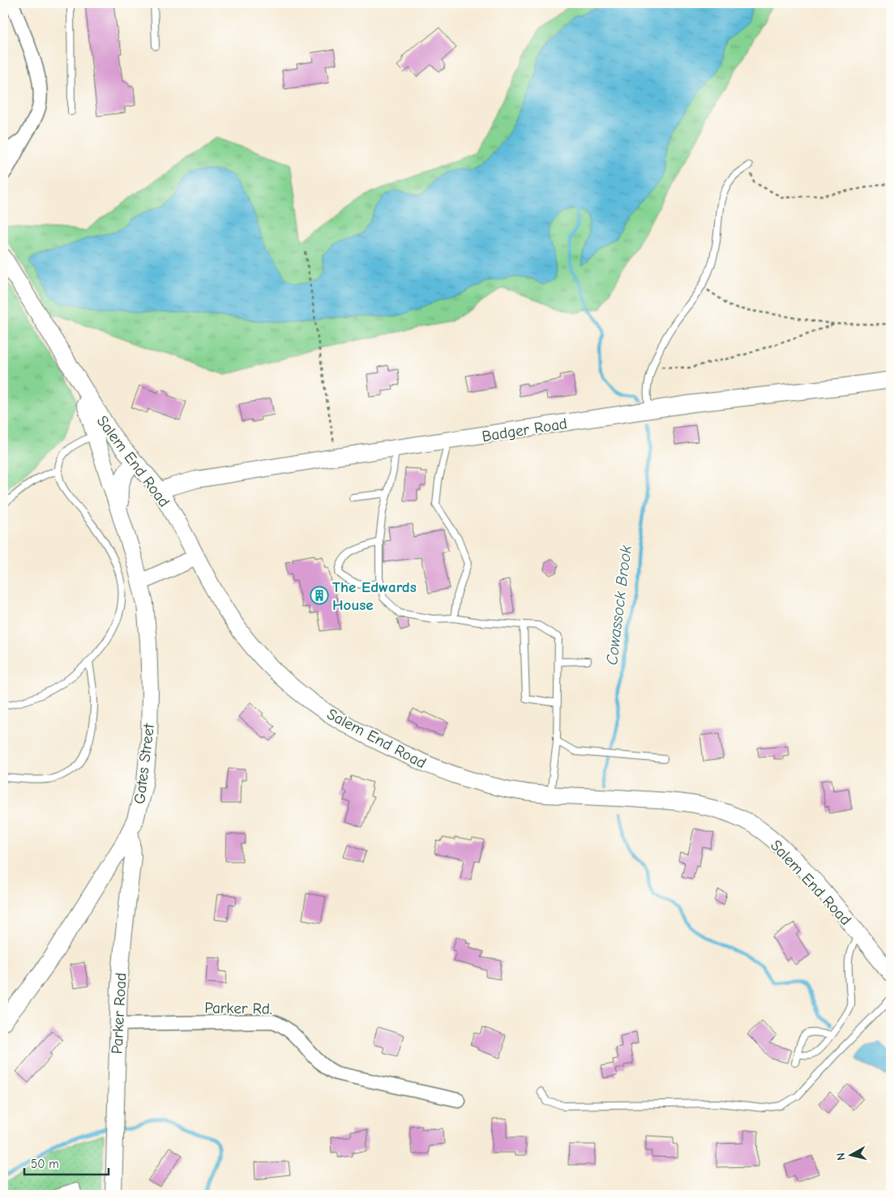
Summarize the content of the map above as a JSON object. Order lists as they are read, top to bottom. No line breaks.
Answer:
{"streets":{"street":["Badger Road","Salem End Road","Gates Street","Parker Rd.","Parker Road"]},"crossings":[["Badger Road","Salem End Road"],["Salem End Road","Gates Street"],["Gates Street","Parker Road"],["Parker Rd.","Parker Road"]],"water":["Cowassock Brook"],"places":{"building":["The Edwards House"]},"scale_bar":"50 m","north":"left"}
